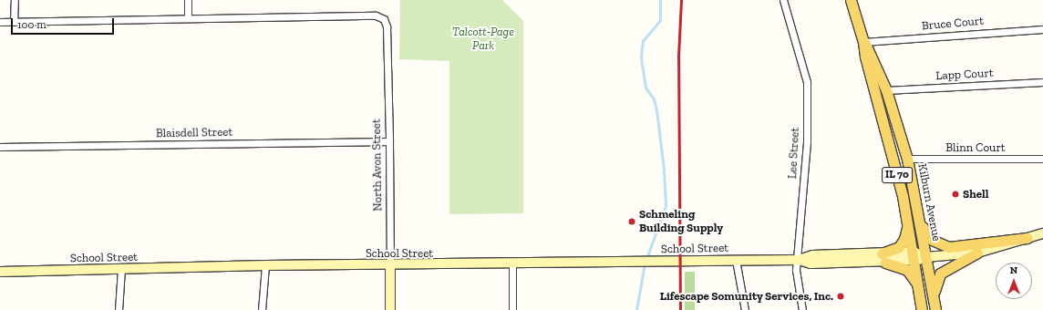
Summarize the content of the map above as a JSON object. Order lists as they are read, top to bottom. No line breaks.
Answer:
{"streets":{"main road":["North Avon Street","IL 70","Kilburn Avenue","School Street"],"street":["Bruce Court","Lapp Court","Blaisdell Street","Blinn Court","Lee Street"]},"crossings":[["Bruce Court","Kilburn Avenue"],["Lapp Court","Kilburn Avenue"],["Blaisdell Street","North Avon Street"],["Blinn Court","Kilburn Avenue"],["Lee Street","School Street"],["North Avon Street","School Street"],["Kilburn Avenue","School Street"]],"parks":["Talcott-Page Park"],"places":["Shell","Schmeling Building Supply","Lifescape Somunity Services, Inc."],"scale_bar":"100 m","north":"top"}
